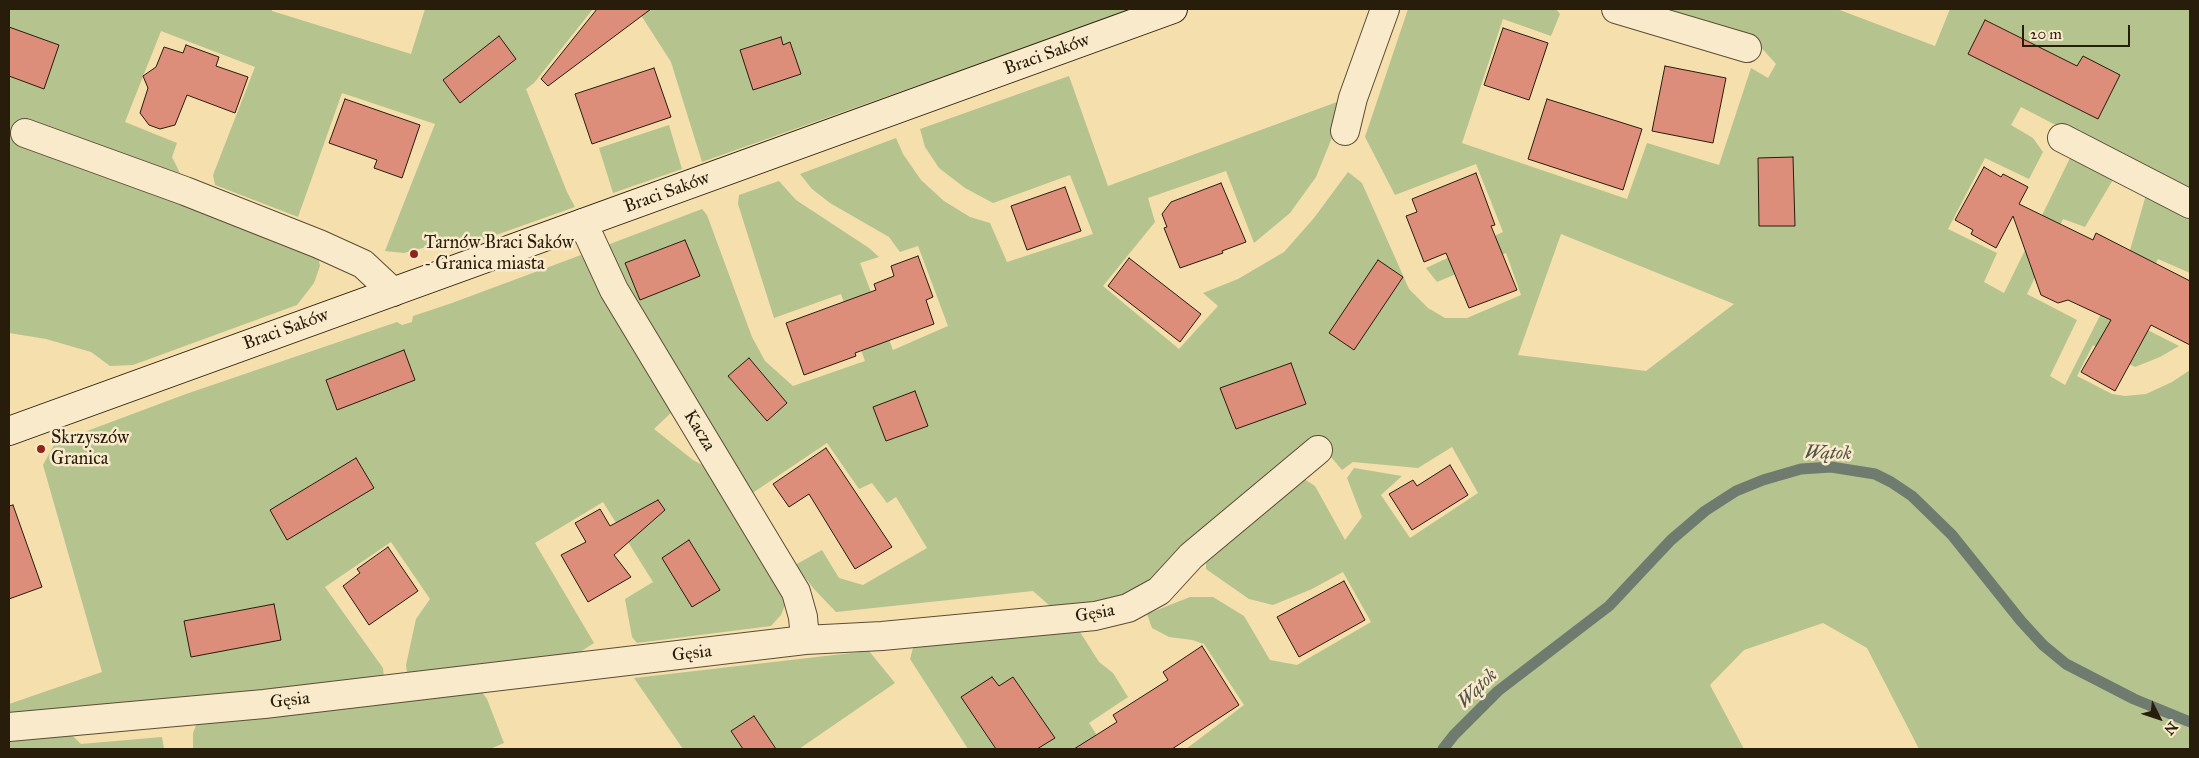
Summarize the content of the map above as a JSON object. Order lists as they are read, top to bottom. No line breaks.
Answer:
{"streets":{"street":["Braci Saków","Kacza","Gęsia"]},"crossings":[["Braci Saków","Kacza"],["Kacza","Gęsia"]],"water":["Wątok"],"places":["Tarnów Braci Saków - Granica miasta","Skrzyszów Granica"],"scale_bar":"20 m","north":"bottom right"}
